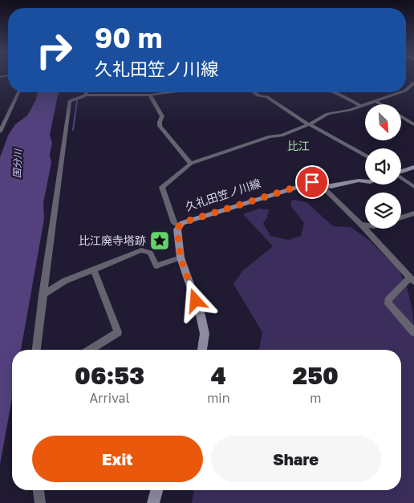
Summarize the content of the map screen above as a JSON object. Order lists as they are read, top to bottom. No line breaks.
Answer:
{"streets":{"main road":["久礼田笠ノ川線"]},"districts":["比江"],"water":["国分川"],"places":{"place":["比江廃寺塔跡"]},"north":"bottom right","page":{"turn":["90 m","久礼田笠ノ川線"],"eta":["06:53","Arrival","4","min","250","m"],"buttons":["Exit","Share"]}}
